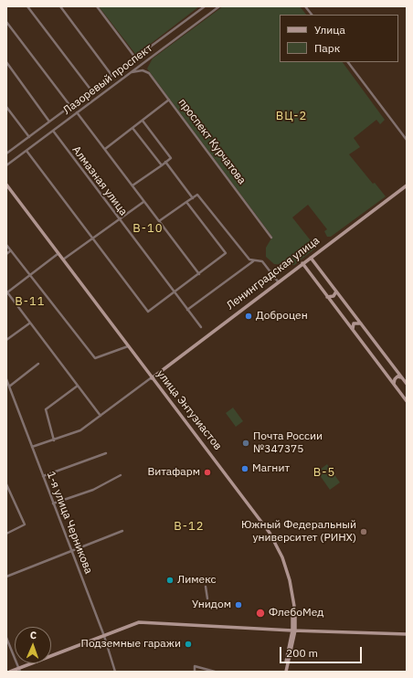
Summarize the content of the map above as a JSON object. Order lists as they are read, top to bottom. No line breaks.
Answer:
{"streets":{"street":["Лазоревый проспект","проспект Курчатова","Алмазная улица","Ленинградская улица","улица Энтузиастов","1-я улица Черникова"]},"crossings":[["Лазоревый проспект","проспект Курчатова"],["Лазоревый проспект","Алмазная улица"],["Ленинградская улица","улица Энтузиастов"],["Ленинградская улица","1-я улица Черникова"]],"districts":["ВЦ-2","В-10","В-11","В-5","В-12"],"places":["Доброцен","Почта России №347375","Магнит","Витафарм","Южный Федеральный университет (РИНХ)","Лимекс","Унидом","ФлебоМед","Подземные гаражи"],"legend":["Улица","Парк"],"scale_bar":"200 m","north":"top"}
